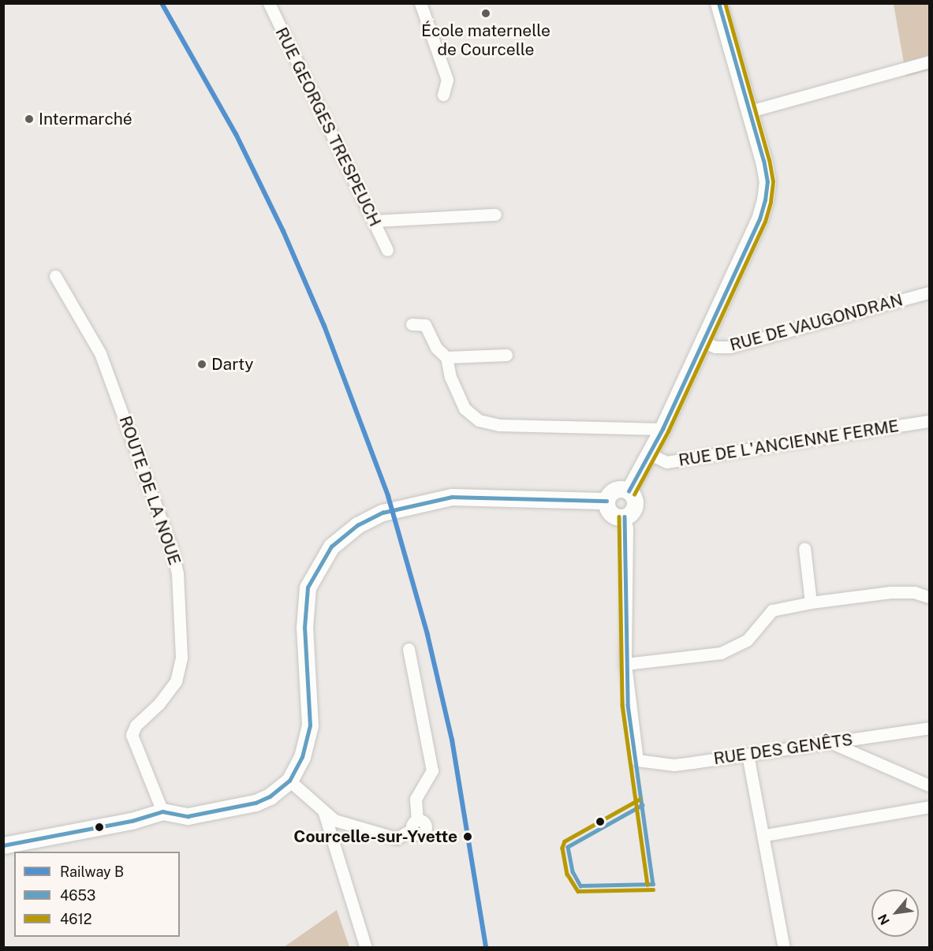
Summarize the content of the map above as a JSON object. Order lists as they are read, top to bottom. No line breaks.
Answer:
{"streets":{"street":["RUE GEORGES TRESPEUCH","RUE DE VAUGONDRAN","RUE DE L'ANCIENNE FERME","ROUTE DE LA NOUE","RUE DES GENÊTS"]},"places":["École maternelle de Courcelle","Intermarché","Darty","Courcelle-sur-Yvette"],"lines":["rail line B","transit line 4653","transit line 4612"],"legend":["Railway B","4653","4612"],"north":"bottom left"}
